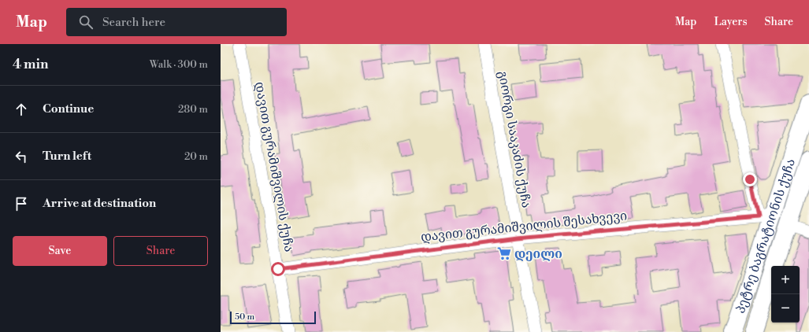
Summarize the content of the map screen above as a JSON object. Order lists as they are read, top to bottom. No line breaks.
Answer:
{"streets":{"main road":["პეტრე ბაგრატიონის ქუჩა"],"street":["გიორგი სააკაძის ქუჩა","დავით გურამიშვილის ქუჩა","დავით გურამიშვილის შესახვევი"]},"crossings":[["გიორგი სააკაძის ქუჩა","დავით გურამიშვილის შესახვევი"],["დავით გურამიშვილის ქუჩა","დავით გურამიშვილის შესახვევი"],["დავით გურამიშვილის შესახვევი","პეტრე ბაგრატიონის ქუჩა"]],"places":{"supermarket":["დეილი"]},"scale_bar":"50 m","page":{"header":"Map","search":"Search here","nav":["Map","Layers","Share"],"heading":["4 min","Walk · 300 m"],"list":[["Continue","280 m"],["Turn left","20 m"],"Arrive at destination"],"buttons":["Save","Share"],"map_buttons":["+","−"],"scale":"50 m"}}
